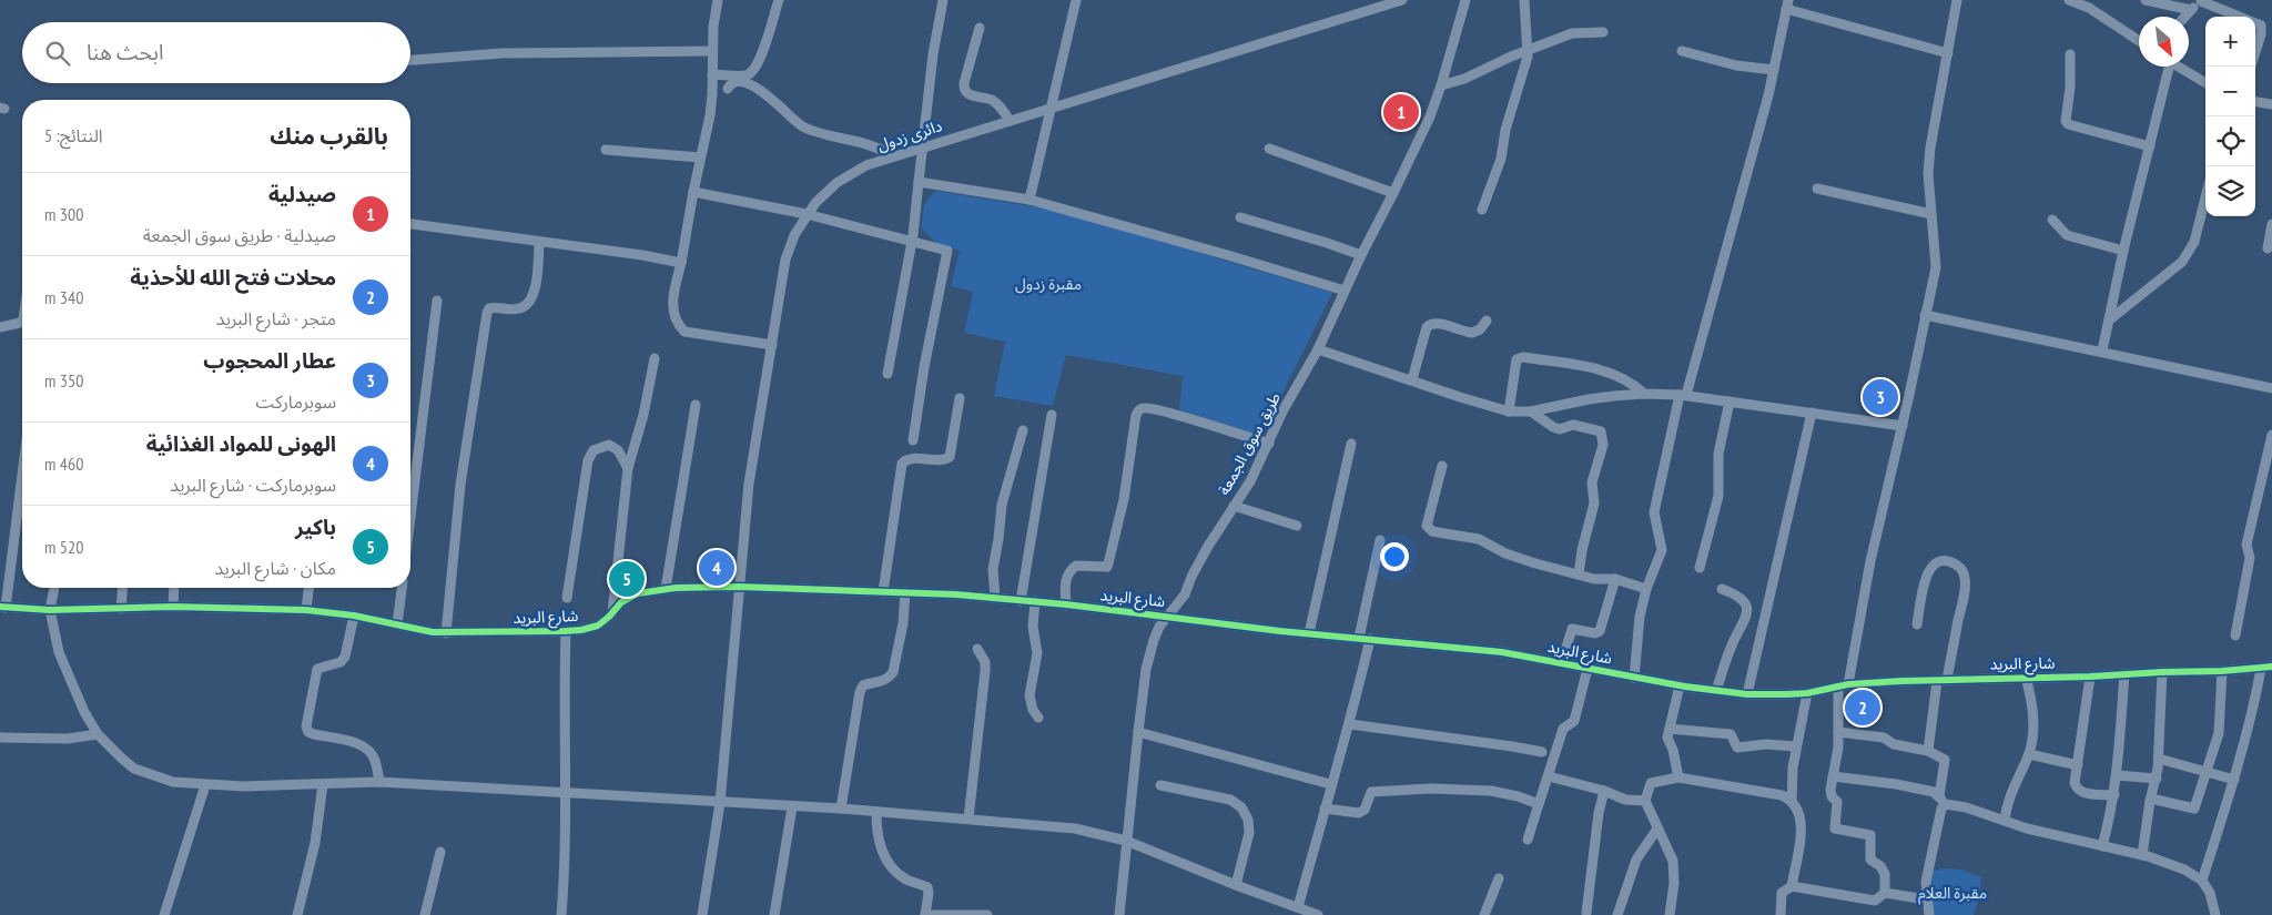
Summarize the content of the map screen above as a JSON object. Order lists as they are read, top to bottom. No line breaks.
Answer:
{"streets":{"street":["دائرى زدول","طريق سوق الجمعة","شارع البريد"]},"crossings":[["دائرى زدول","شارع البريد"],["طريق سوق الجمعة","شارع البريد"]],"parks":["مقبرة زدول","مقبرة العلام"],"north":"bottom right","page":{"map_buttons":["+","−"],"search":"ابحث هنا","pins":["1","3","4","5","2"],"heading":["بالقرب منك","النتائج: 5"],"list":[{"mark":"1","name":"صيدلية","note":"صيدلية · طريق سوق الجمعة","value":"300 m"},{"mark":"2","name":"محلات فتح الله للأحذية","note":"متجر · شارع البريد","value":"340 m"},{"mark":"3","name":"عطار المحجوب","note":"سوبرماركت","value":"350 m"},{"mark":"4","name":"الهونى للمواد الغذائية","note":"سوبرماركت · شارع البريد","value":"460 m"},{"mark":"5","name":"باكير","note":"مكان · شارع البريد","value":"520 m"}]}}
